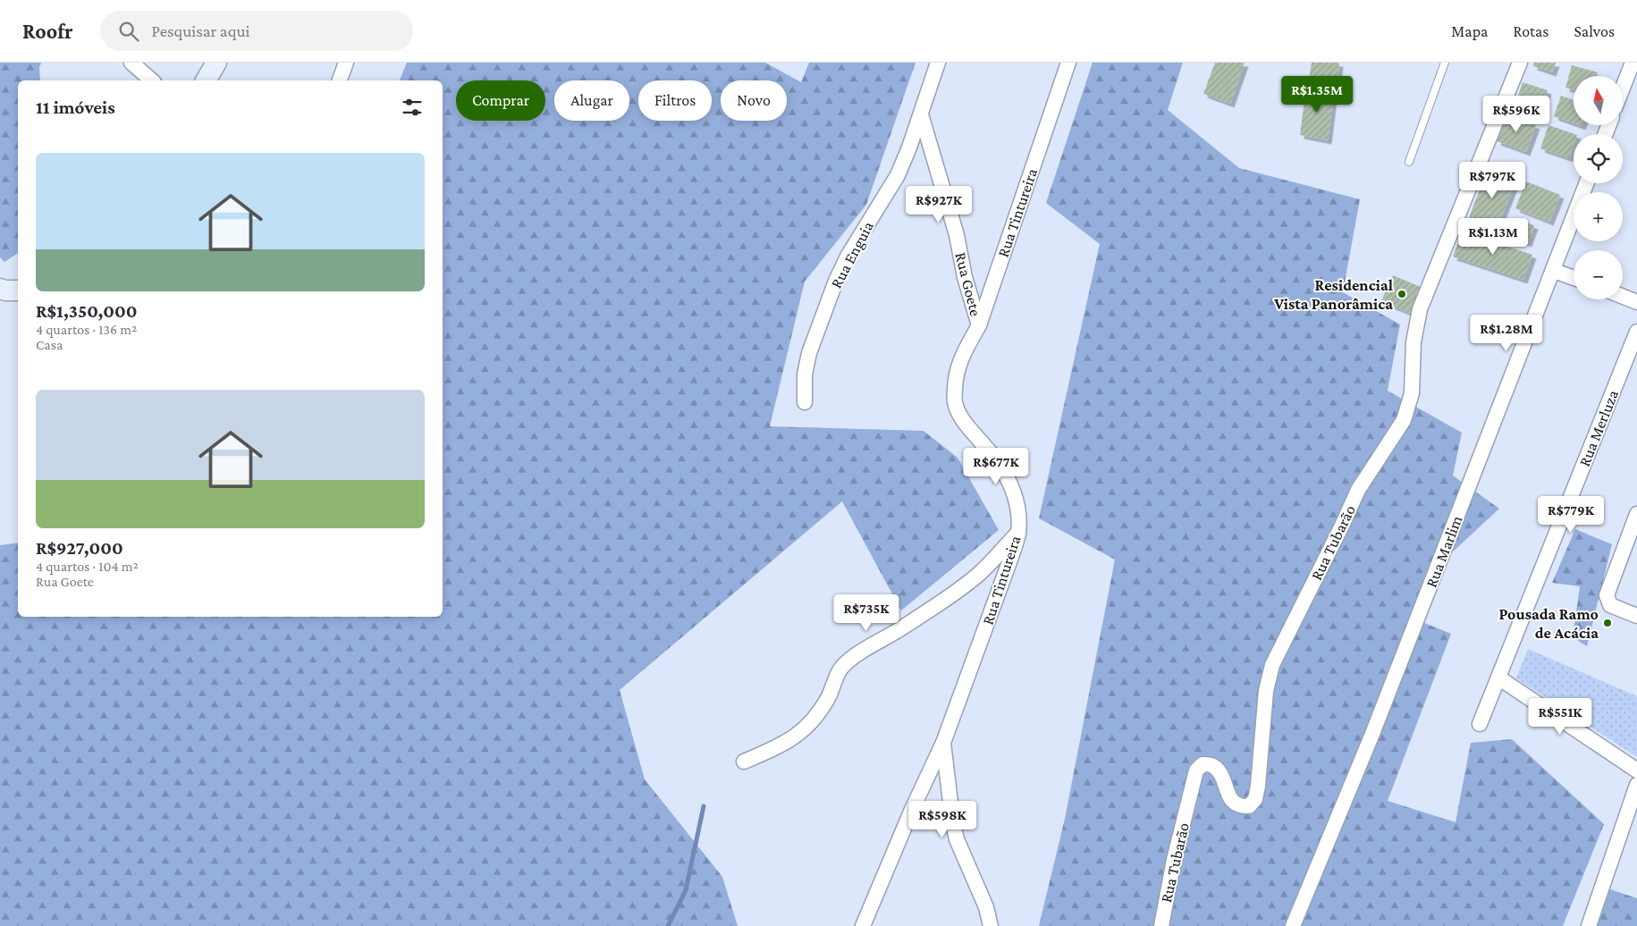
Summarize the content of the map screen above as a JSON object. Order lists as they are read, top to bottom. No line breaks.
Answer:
{"streets":{"street":["Rua Tintureira","Rua Enguia","Rua Goete","Rua Merluza","Rua Tubarão","Rua Marlim"]},"crossings":[["Rua Tintureira","Rua Goete"],["Rua Enguia","Rua Goete"]],"places":["Residencial Vista Panorâmica","Pousada Ramo de Acácia"],"north":"top","page":{"header":"Roofr","search":"Pesquisar aqui","nav":["Mapa","Rotas","Salvos"],"map_buttons":["+","−"],"price":["R$1.35M","R$596K","R$797K","R$927K","R$1.13M","R$1.28M","R$677K","R$779K","R$735K","R$551K","R$598K"],"chip":["Comprar","Alugar","Filtros","Novo"],"heading":"11 imóveis","list":[{"name":"R$1,350,000","note":"4 quartos · 136 m² · Casa"},{"name":"R$927,000","note":"4 quartos · 104 m² · Rua Goete"}]}}
